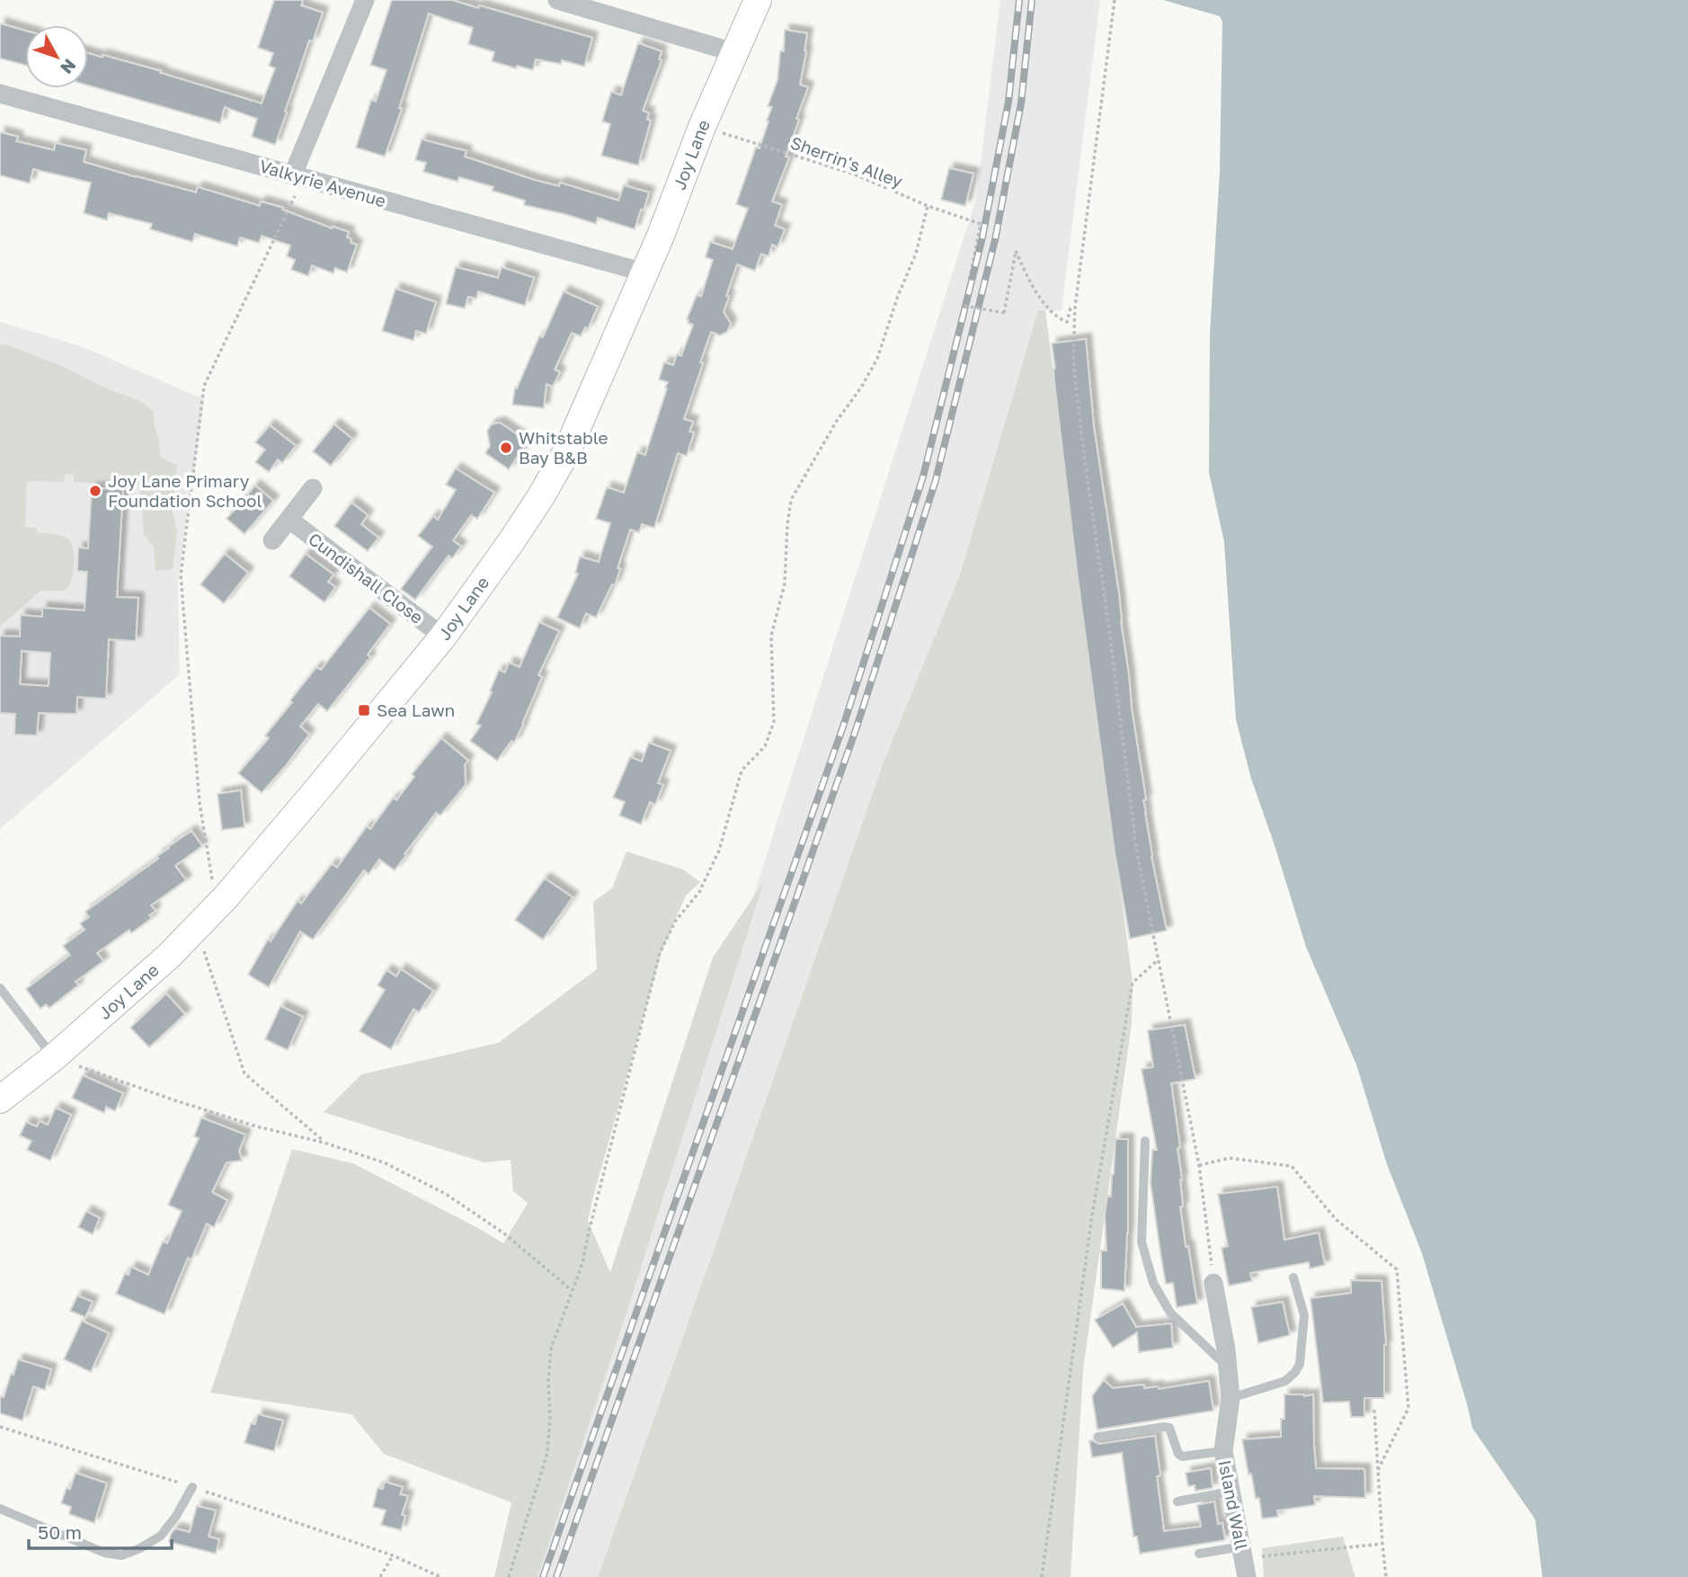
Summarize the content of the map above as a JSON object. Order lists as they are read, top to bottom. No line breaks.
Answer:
{"streets":{"street":["Joy Lane","Valkyrie Avenue","Cundishall Close","Island Wall"],"path":["Sherrin's Alley"]},"crossings":[["Joy Lane","Sherrin's Alley"],["Joy Lane","Valkyrie Avenue"],["Joy Lane","Cundishall Close"]],"places":{"other":["Whitstable Bay B&B","Joy Lane Primary Foundation School"],"transit":["Sea Lawn"]},"scale_bar":"50 m","north":"bottom right"}
